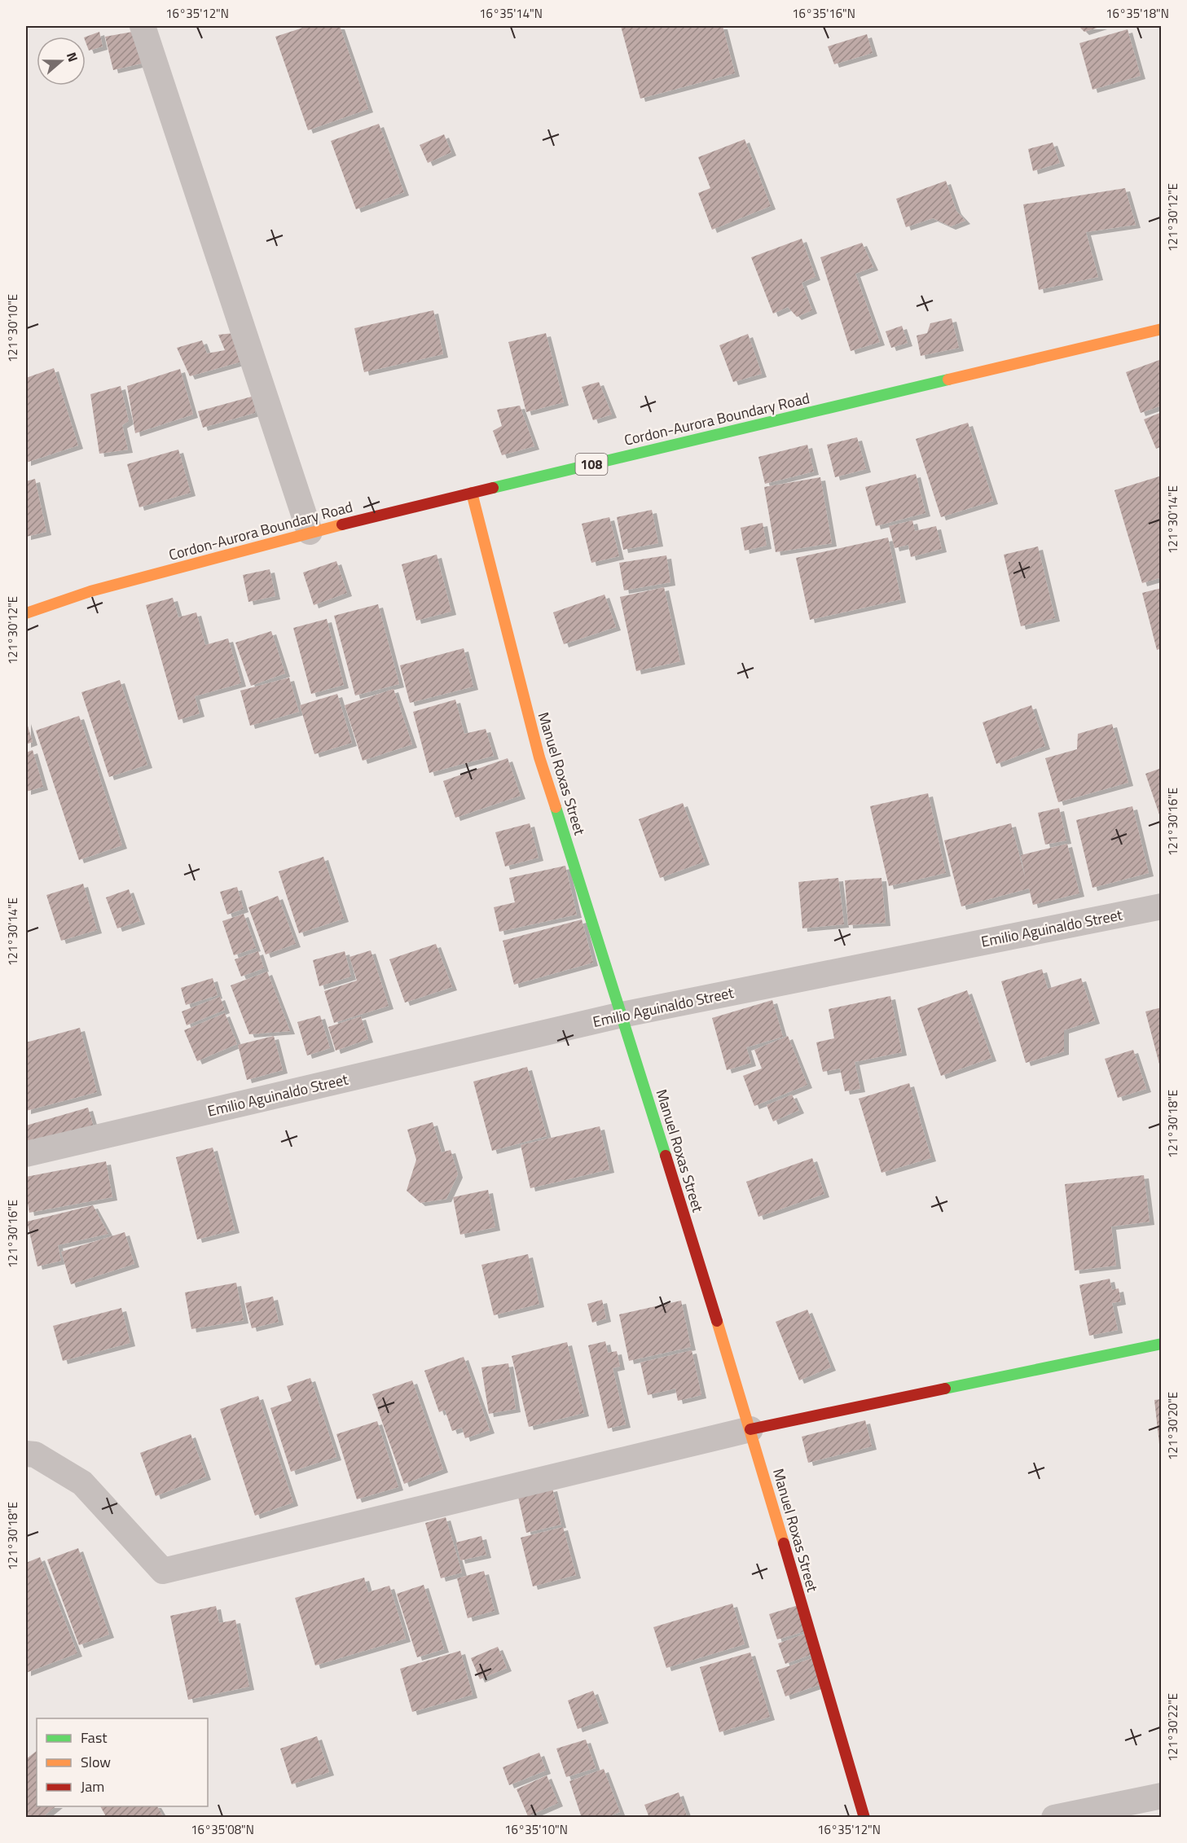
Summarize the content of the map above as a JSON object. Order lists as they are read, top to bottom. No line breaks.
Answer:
{"streets":{"street":["Cordon-Aurora Boundary Road","108","Manuel Roxas Street","Emilio Aguinaldo Street"]},"crossings":[["Cordon-Aurora Boundary Road","Manuel Roxas Street"],["Manuel Roxas Street","Emilio Aguinaldo Street"]],"legend":["Fast","Slow","Jam"],"north":"right","coordinates":["16°35'12\"N","16°35'14\"N","16°35'16\"N","16°35'18\"N","121°30'12\"E","121°30'10\"E","121°30'14\"E","121°30'16\"E","121°30'18\"E","121°30'20\"E","121°30'22\"E","16°35'08\"N","16°35'10\"N"]}
